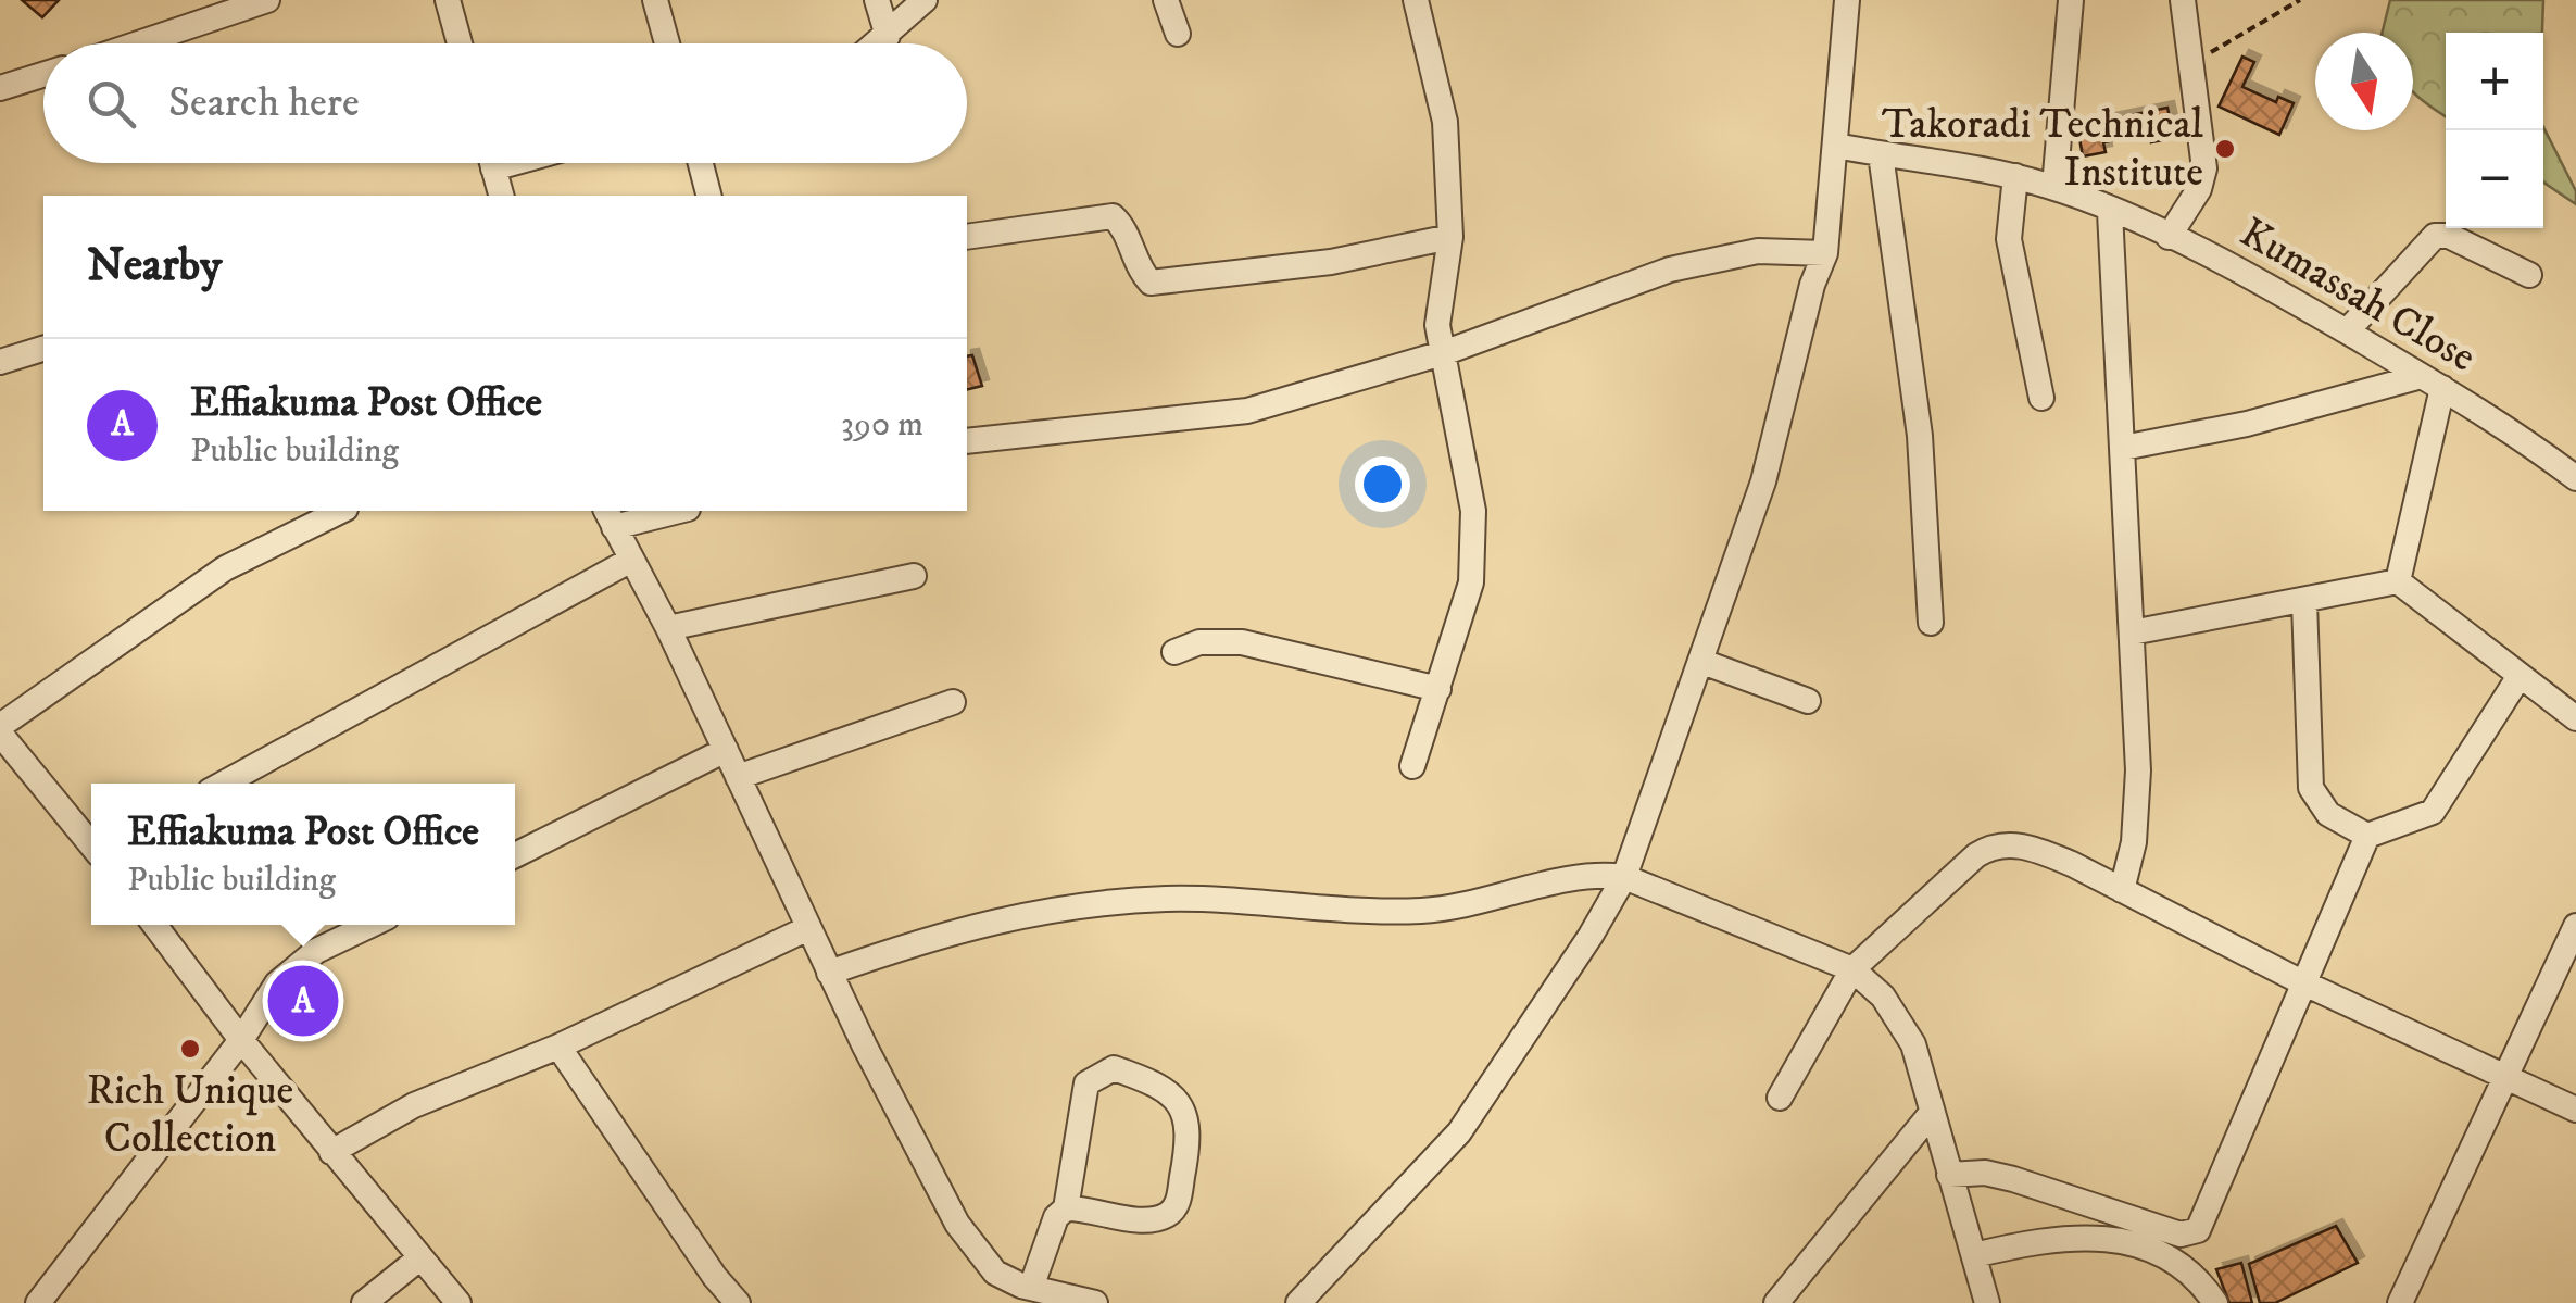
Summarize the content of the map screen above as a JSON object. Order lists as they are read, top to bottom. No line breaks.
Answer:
{"streets":{"street":["Kumassah Close"]},"places":["Takoradi Technical Institute","Rich Unique Collection"],"north":"bottom","page":{"map_buttons":["+","−"],"search":"Search here","heading":"Nearby","list":[{"mark":"A","name":"Effiakuma Post Office","note":"Public building","value":"390 m"}],"popup":["Effiakuma Post Office","Public building"],"pins":"A"}}
